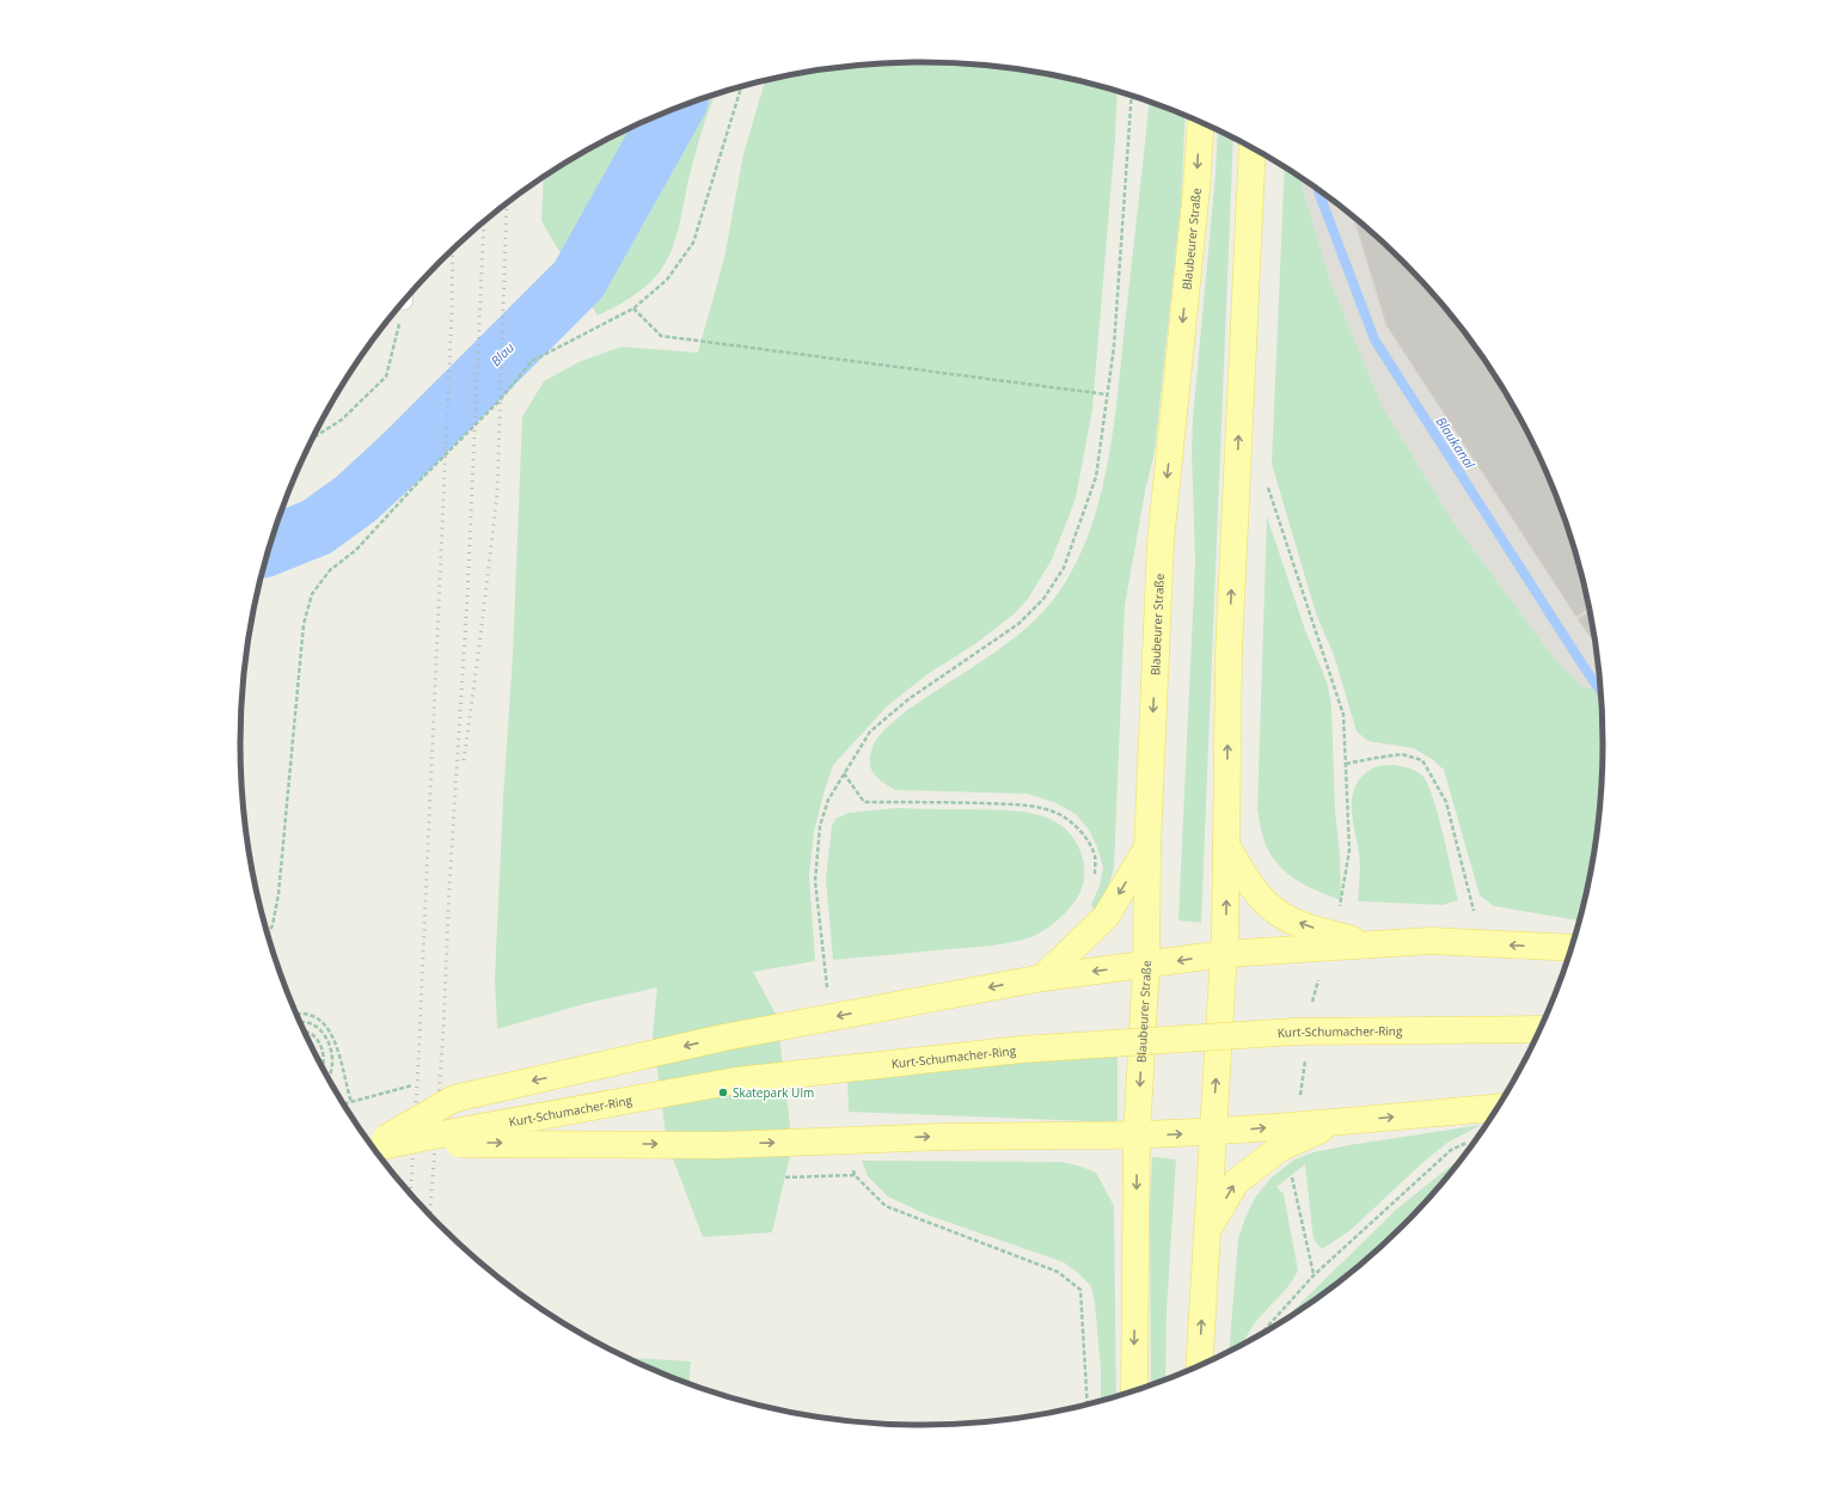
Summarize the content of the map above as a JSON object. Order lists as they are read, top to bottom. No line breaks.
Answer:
{"streets":{"main road":["Blaubeurer Straße","Kurt-Schumacher-Ring"]},"water":["Blau","Blaukanal"],"places":["Skatepark Ulm"]}
